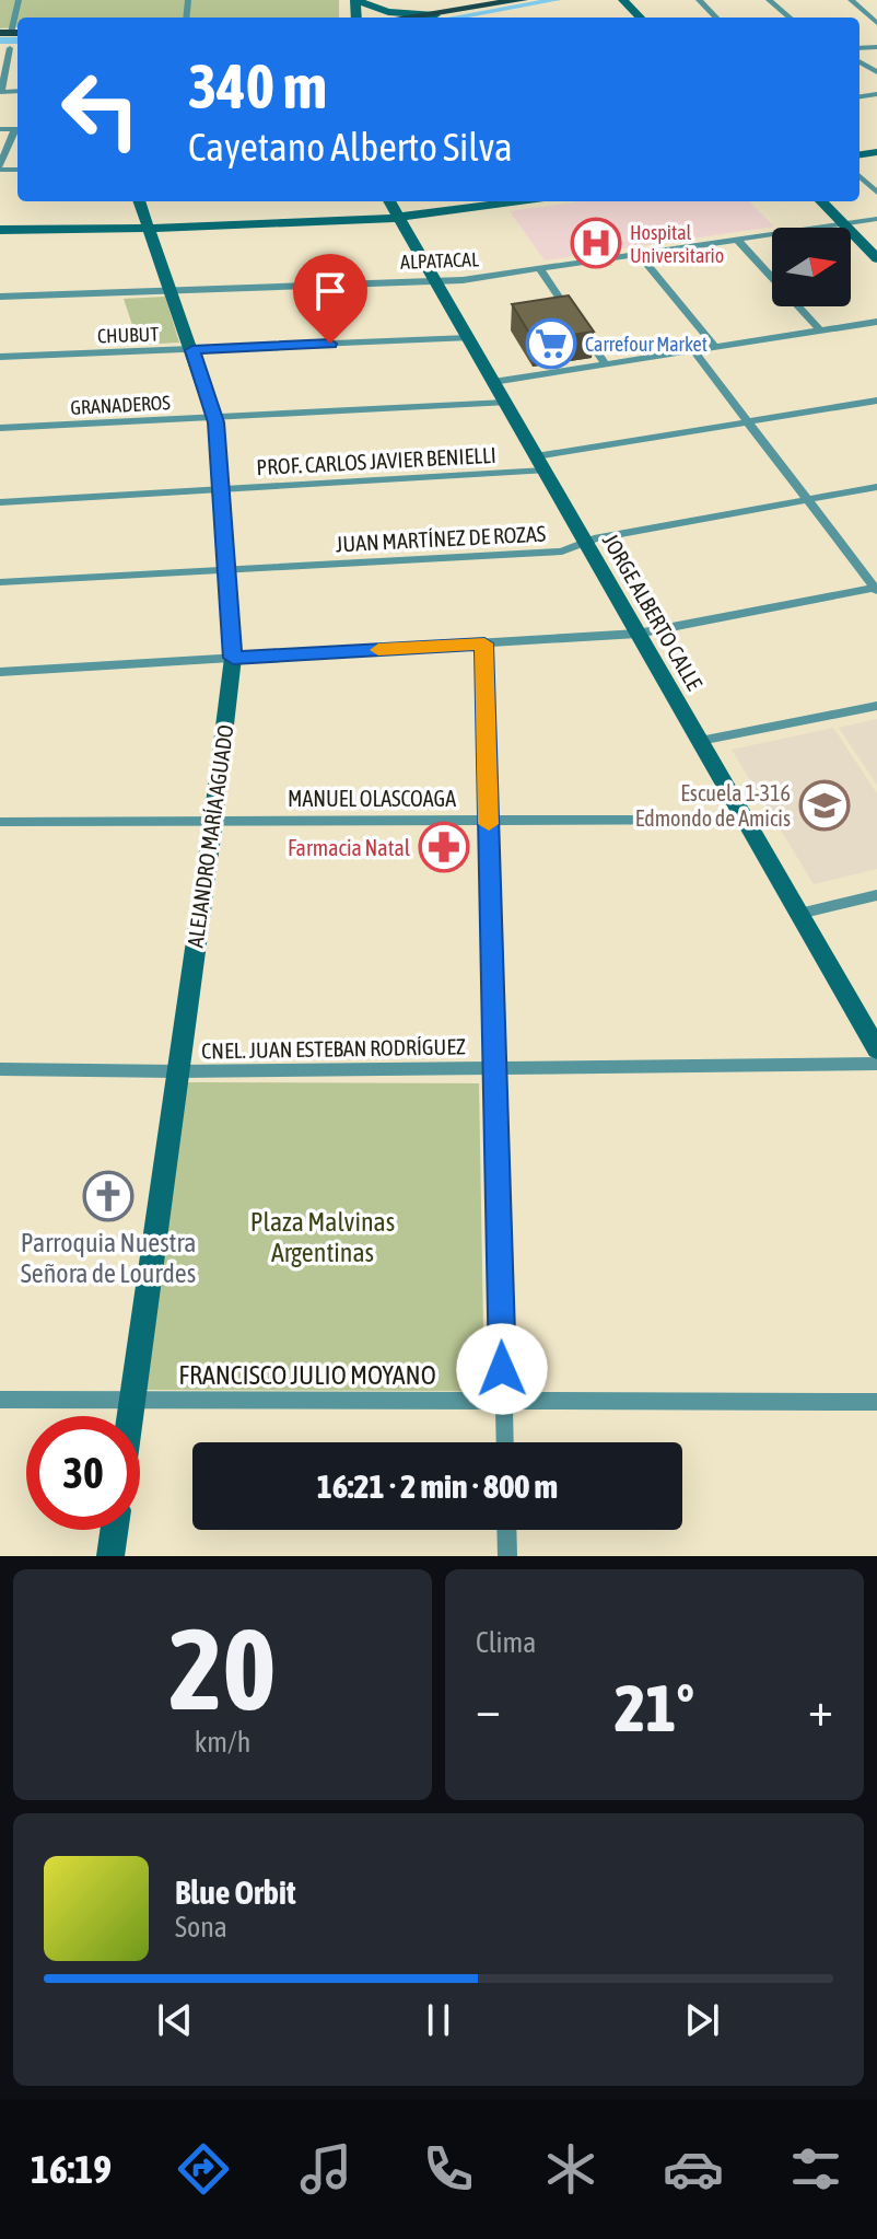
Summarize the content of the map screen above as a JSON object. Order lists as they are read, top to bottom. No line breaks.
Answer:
{"streets":{"street":["ALPATACAL","CHUBUT","GRANADEROS","PROF. CARLOS JAVIER BENIELLI","JUAN MARTÍNEZ DE ROZAS","JORGE ALBERTO CALLE","MANUEL OLASCOAGA","ALEJANDRO MARÍA AGUADO","CNEL. JUAN ESTEBAN RODRÍGUEZ","FRANCISCO JULIO MOYANO"]},"crossings":[["ALPATACAL","JORGE ALBERTO CALLE"],["ALPATACAL","ALEJANDRO MARÍA AGUADO"],["CHUBUT","JORGE ALBERTO CALLE"],["CHUBUT","ALEJANDRO MARÍA AGUADO"],["GRANADEROS","JORGE ALBERTO CALLE"],["GRANADEROS","ALEJANDRO MARÍA AGUADO"],["PROF. CARLOS JAVIER BENIELLI","JORGE ALBERTO CALLE"],["PROF. CARLOS JAVIER BENIELLI","ALEJANDRO MARÍA AGUADO"],["JUAN MARTÍNEZ DE ROZAS","JORGE ALBERTO CALLE"],["JUAN MARTÍNEZ DE ROZAS","ALEJANDRO MARÍA AGUADO"],["JORGE ALBERTO CALLE","MANUEL OLASCOAGA"],["MANUEL OLASCOAGA","ALEJANDRO MARÍA AGUADO"],["ALEJANDRO MARÍA AGUADO","CNEL. JUAN ESTEBAN RODRÍGUEZ"],["ALEJANDRO MARÍA AGUADO","FRANCISCO JULIO MOYANO"]],"parks":["Plaza Malvinas Argentinas"],"places":{"hospital":["Hospital Universitario"],"supermarket":["Carrefour Market"],"school or university":["Escuela 1-316 Edmondo de Amicis"],"pharmacy":["Farmacia Natal"],"church":["Parroquia Nuestra Señora de Lourdes"]},"north":"right","page":{"turn":["340 m","Cayetano Alberto Silva"],"limit":"30","trip":"16:21 · 2 min · 800 m","tile":[["20","km/h"],"Clima"],"heat":["−","21°","+"],"song":["Blue Orbit","Sona"],"tabs":"16:19"}}
